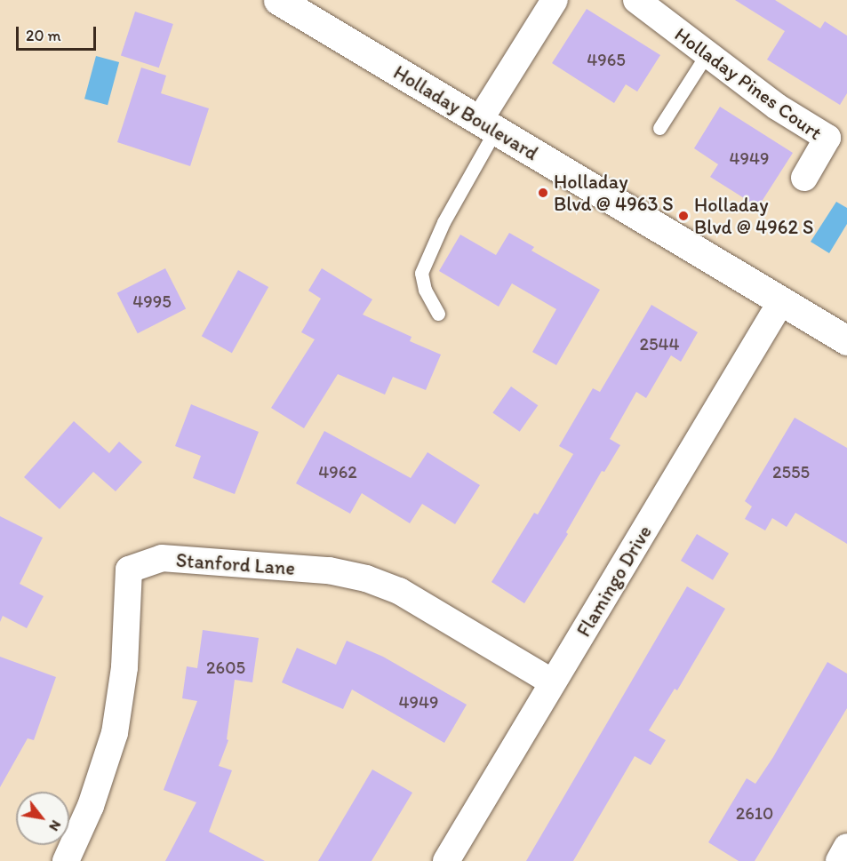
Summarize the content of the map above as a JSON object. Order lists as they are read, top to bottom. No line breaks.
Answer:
{"streets":{"main road":["Holladay Boulevard"],"street":["Holladay Pines Court","Stanford Lane","Flamingo Drive"]},"crossings":[["Holladay Boulevard","Flamingo Drive"],["Stanford Lane","Flamingo Drive"]],"places":["Holladay Blvd @ 4963 S","Holladay Blvd @ 4962 S"],"house_numbers":["4965","4949","4995","2544","4962","2555","2605","4949","2610"],"scale_bar":"20 m","north":"bottom right"}
